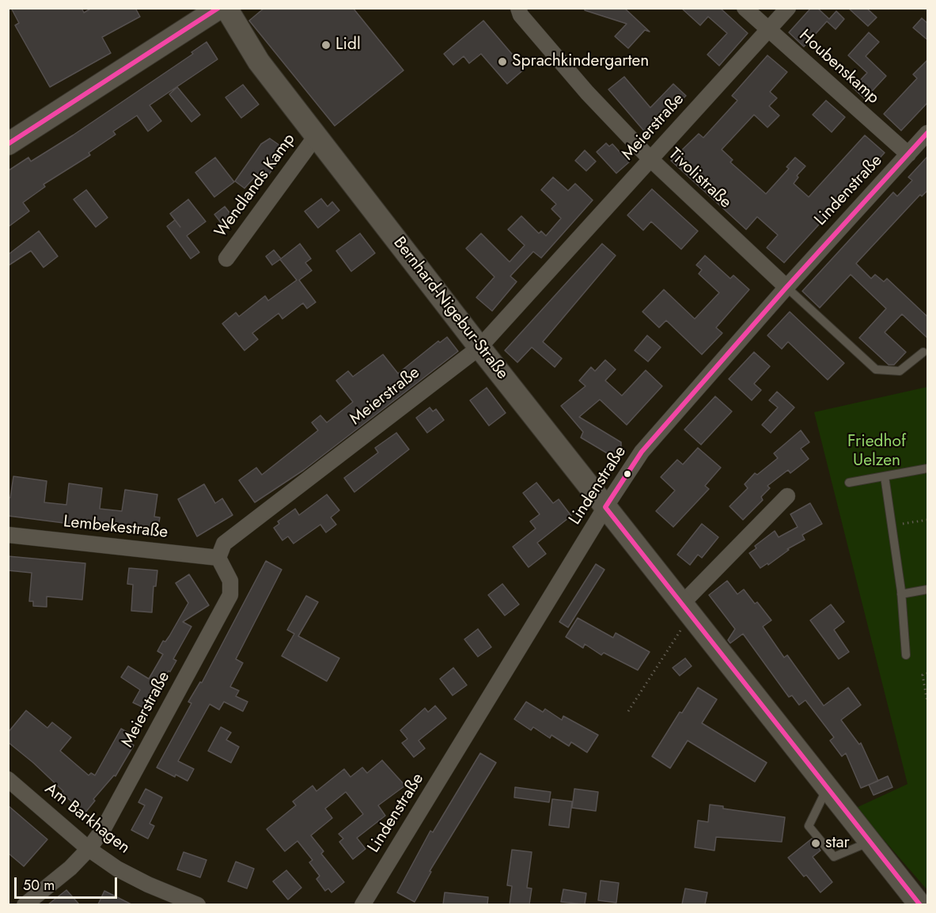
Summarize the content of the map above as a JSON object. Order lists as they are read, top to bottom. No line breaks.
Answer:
{"streets":{"main road":["Bernhard-Nigebur-Straße"],"street":["Houbenskamp","Meierstraße","Tivolistraße","Wendlands Kamp","Lindenstraße","Lembekestraße","Am Barkhagen"]},"crossings":[["Houbenskamp","Meierstraße"],["Houbenskamp","Lindenstraße"],["Meierstraße","Tivolistraße"],["Meierstraße","Bernhard-Nigebur-Straße"],["Meierstraße","Lembekestraße"],["Meierstraße","Am Barkhagen"],["Tivolistraße","Lindenstraße"],["Wendlands Kamp","Bernhard-Nigebur-Straße"],["Lindenstraße","Bernhard-Nigebur-Straße"]],"parks":["Friedhof Uelzen"],"places":["Lidl","Sprachkindergarten","star"],"scale_bar":"50 m"}
